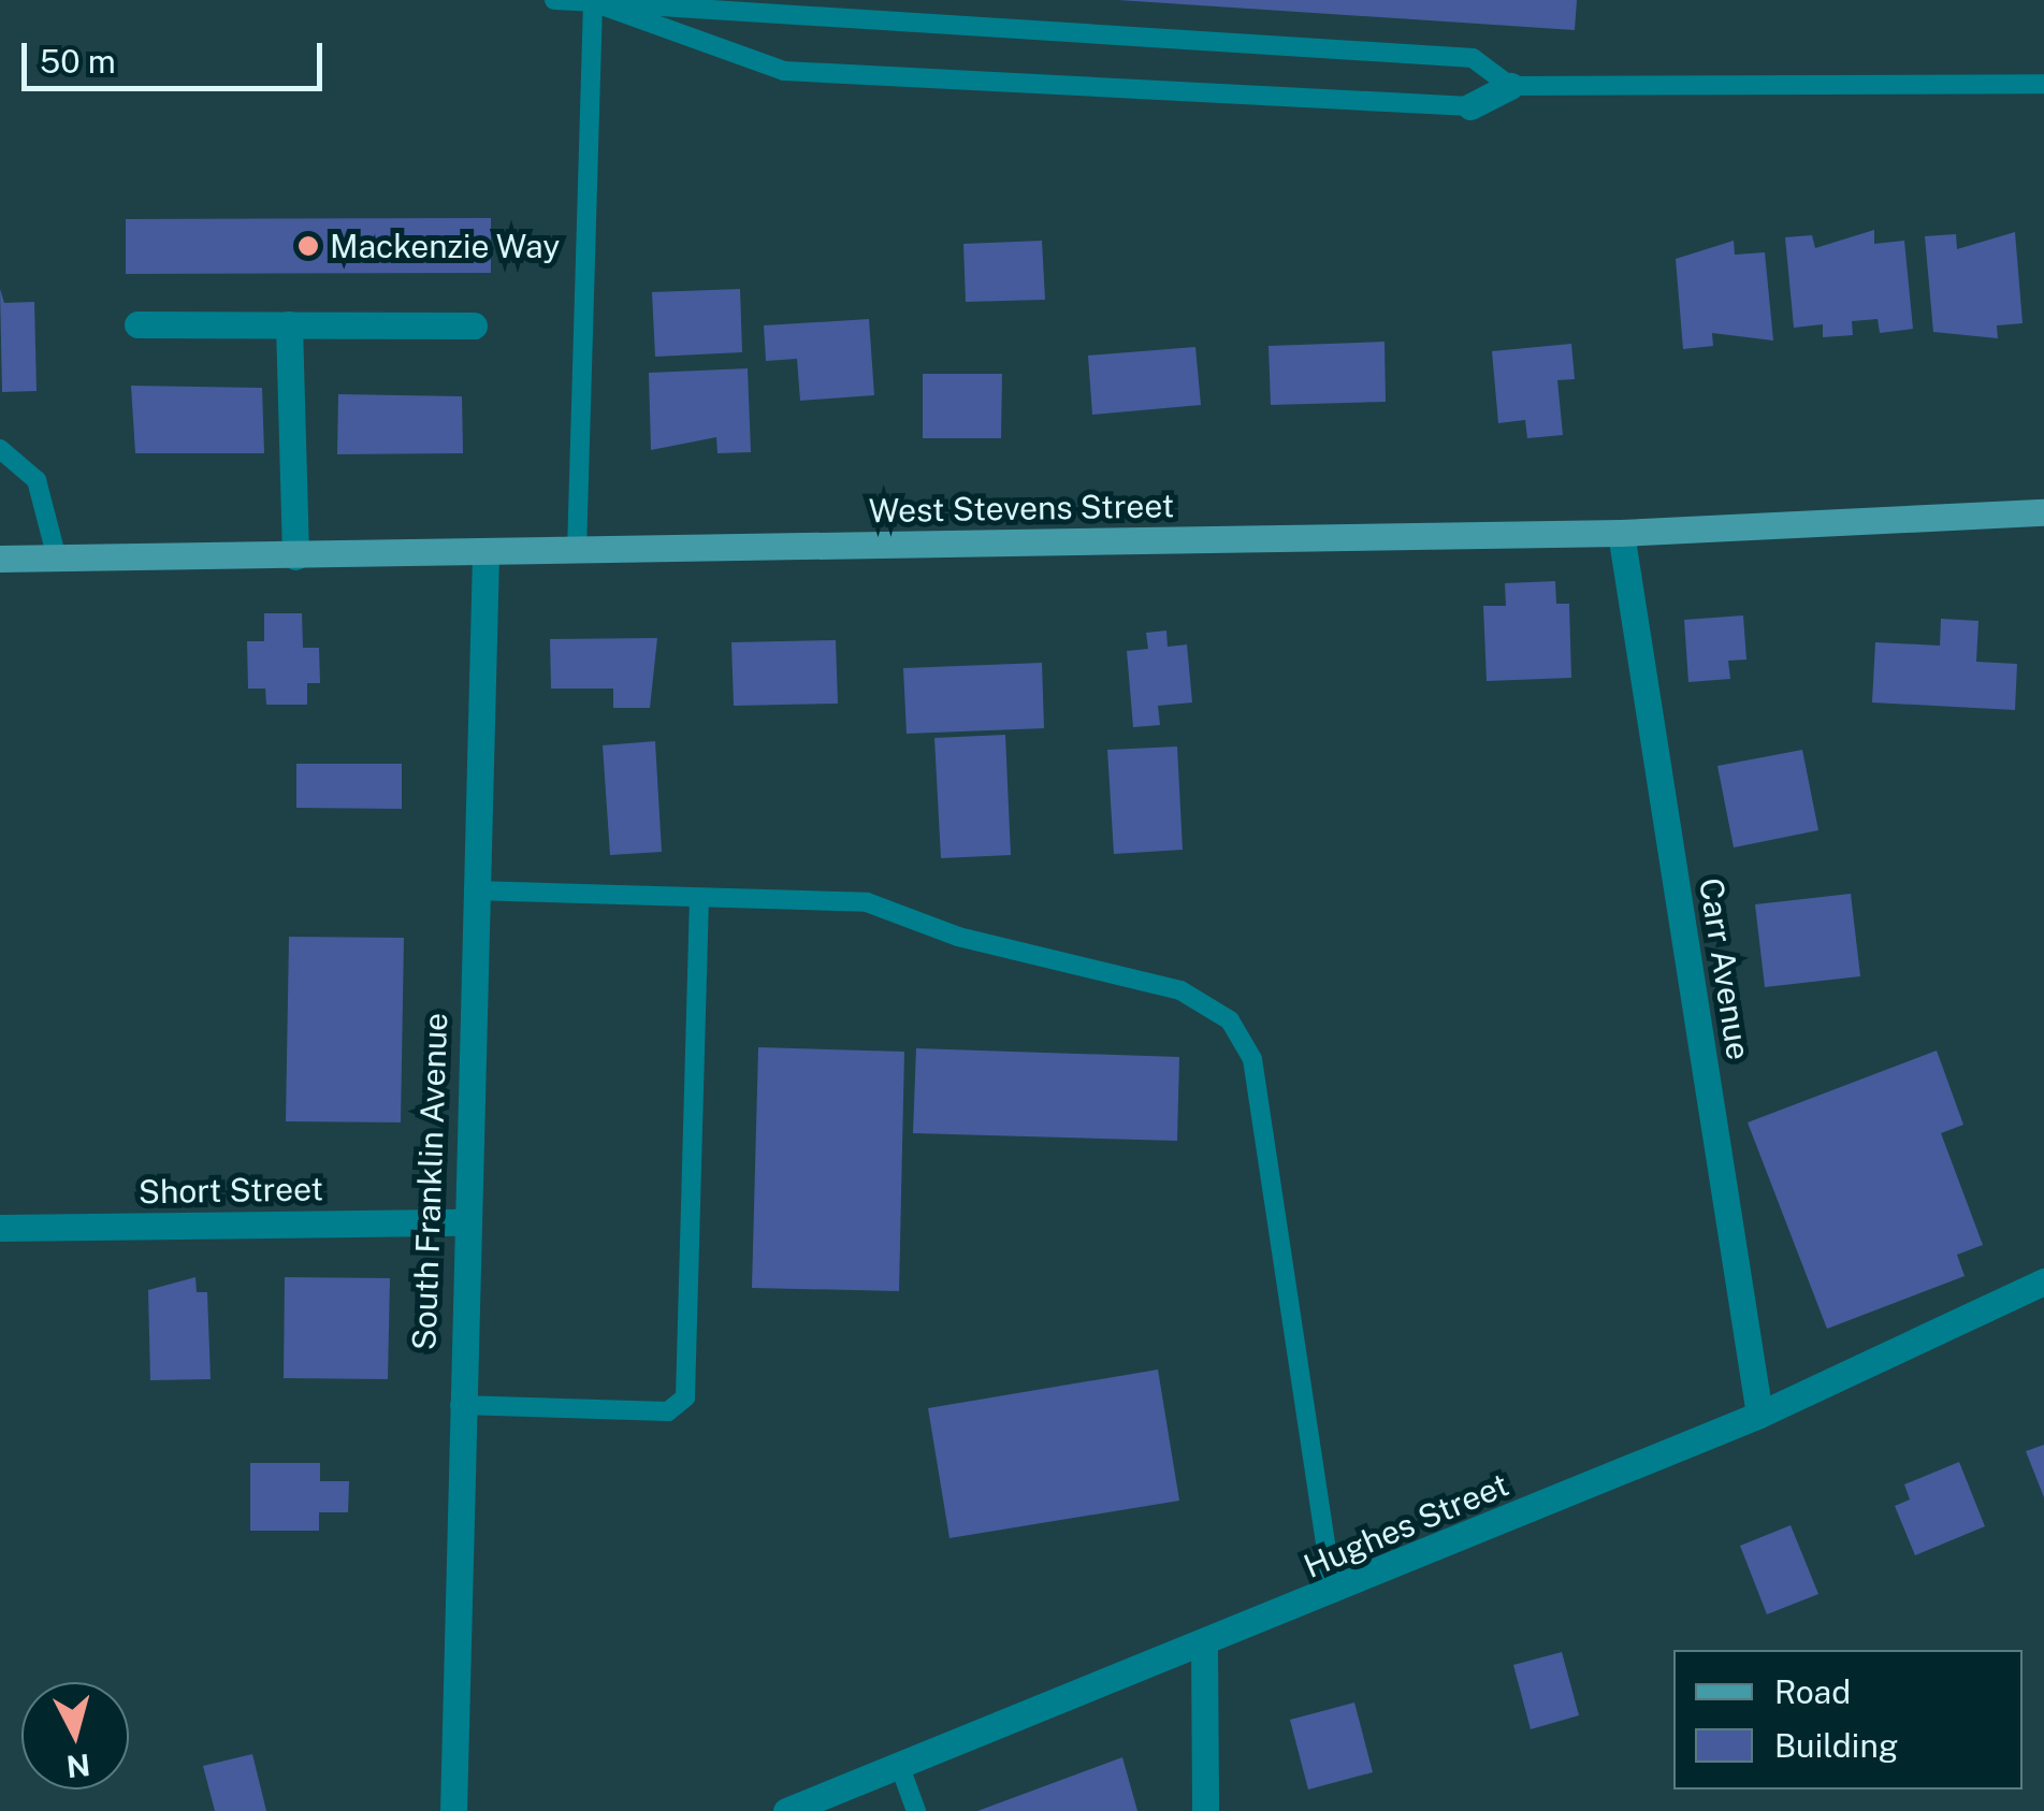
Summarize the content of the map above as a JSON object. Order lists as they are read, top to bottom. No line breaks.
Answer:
{"streets":{"street":["West Stevens Street","Carr Avenue","South Franklin Avenue","Short Street","Hughes Street"]},"crossings":[["West Stevens Street","Carr Avenue"],["West Stevens Street","South Franklin Avenue"],["Carr Avenue","Hughes Street"],["South Franklin Avenue","Short Street"]],"places":["Mackenzie Way"],"legend":["Road","Building"],"scale_bar":"50 m","north":"bottom"}
